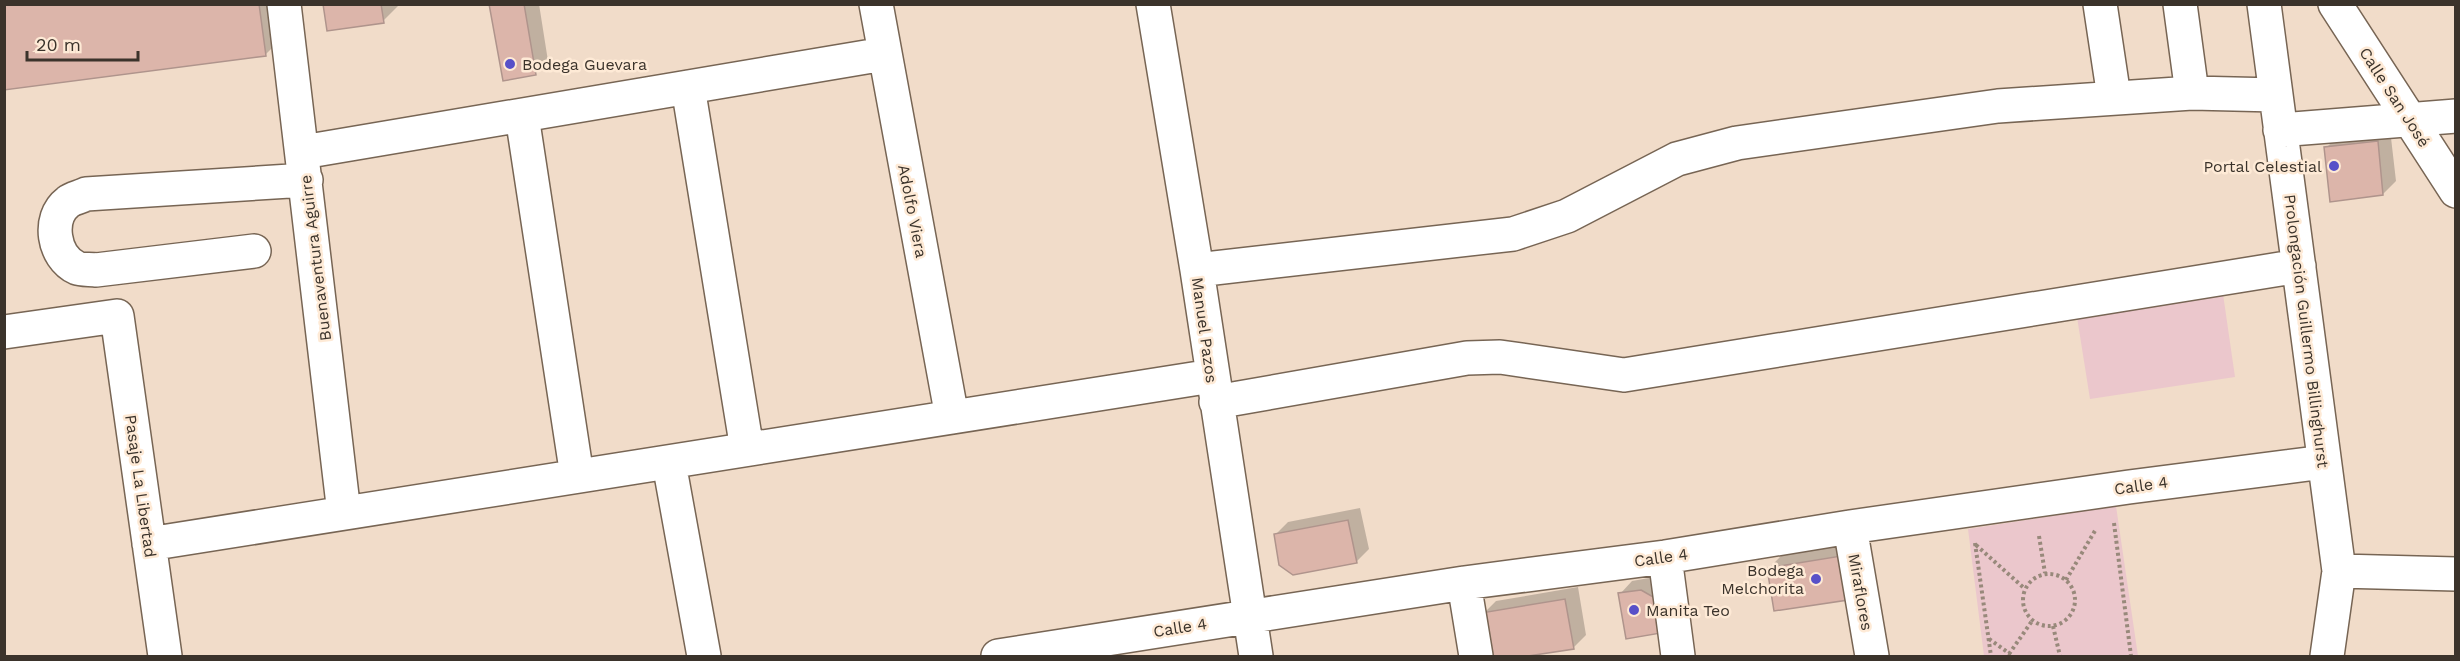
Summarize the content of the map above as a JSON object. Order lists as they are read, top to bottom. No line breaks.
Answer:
{"streets":{"street":["Calle San José","Adolfo Viera","Buenaventura Aguirre","Manuel Pazos","Prolongación Guillermo Billinghurst","Calle 4","Pasaje La Libertad","Miraflores"]},"crossings":[["Manuel Pazos","Calle 4"],["Prolongación Guillermo Billinghurst","Calle 4"],["Calle 4","Miraflores"]],"places":["Bodega Guevara","Portal Celestial","Bodega Melchorita","Manita Teo"],"scale_bar":"20 m"}
